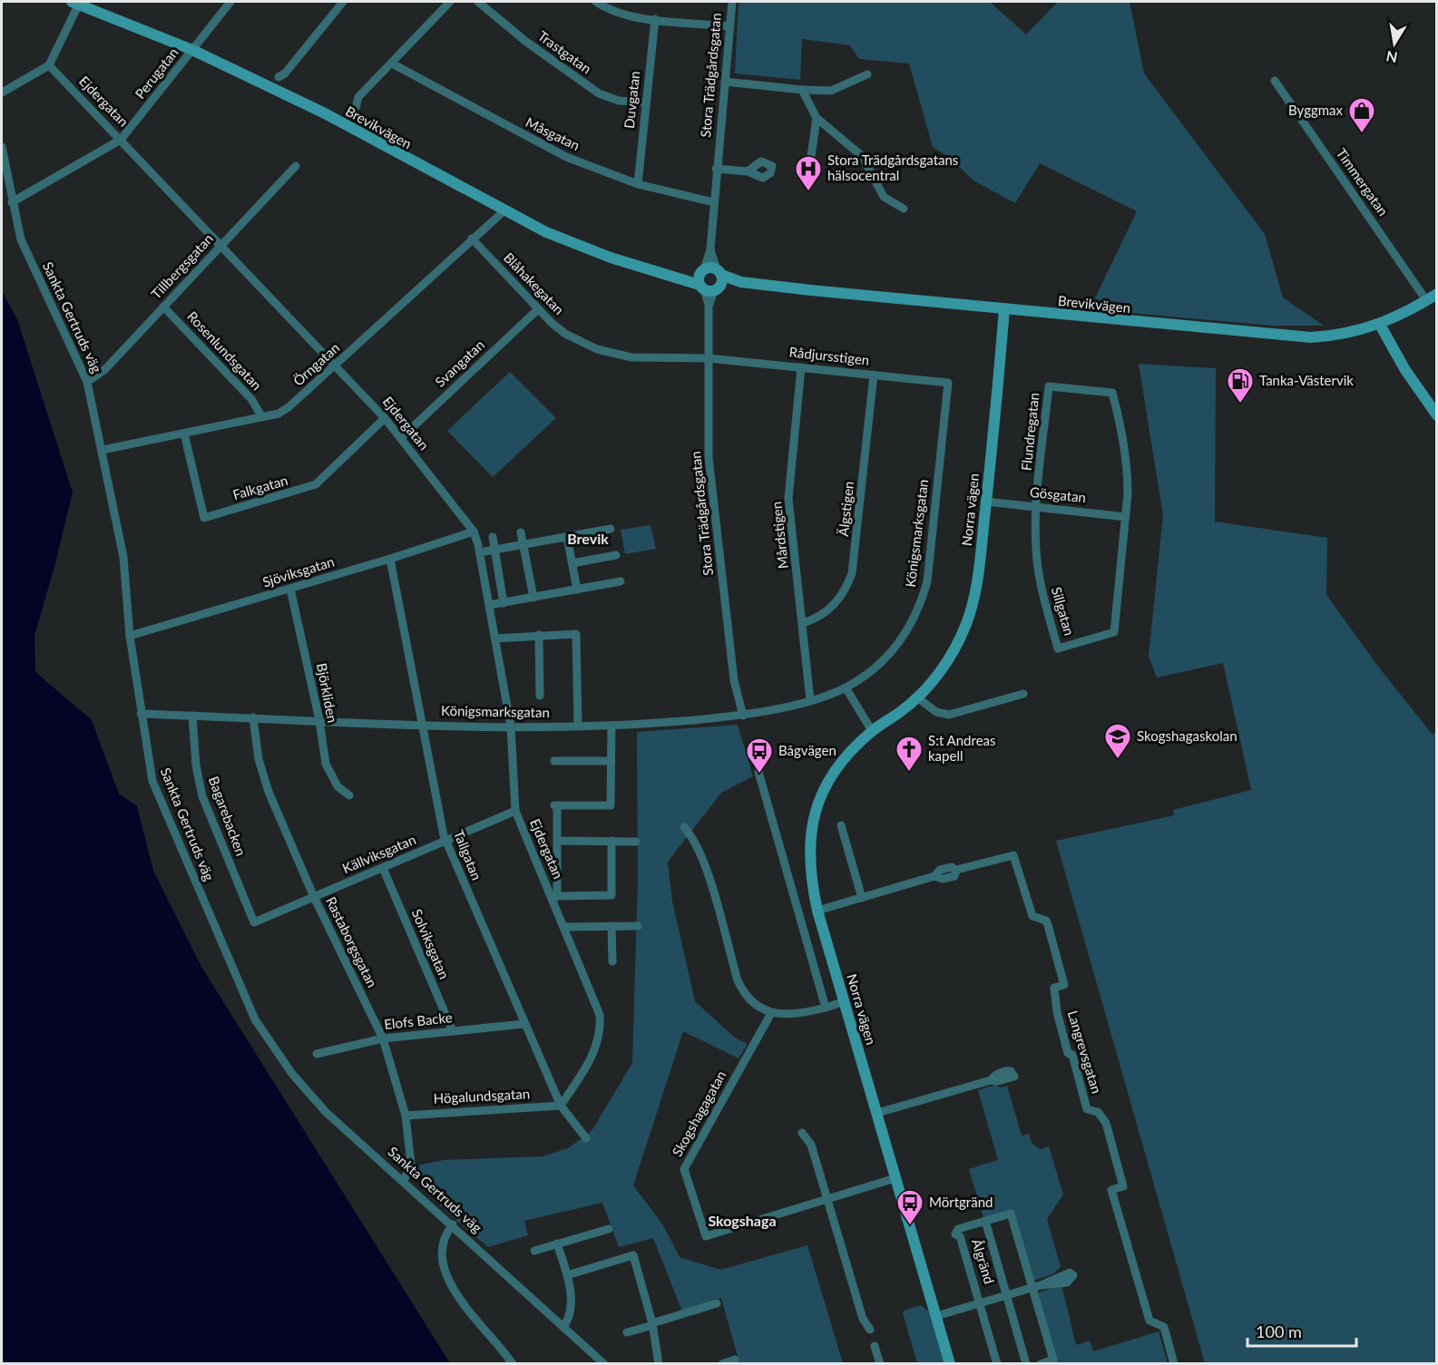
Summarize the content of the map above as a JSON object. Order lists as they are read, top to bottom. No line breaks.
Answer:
{"streets":{"street":["Trastgatan","Perugatan","Stora Trädgårdsgatan","Duvgatan","Ejdergatan","Brevikvägen","Måsgatan","Timmergatan","Tillbergsgatan","Blåhakegatan","Sankta Gertruds väg","Rosenlundsgatan","Rådjursstigen","Svangatan","Örngatan","Flundregatan","Falkgatan","Gösgatan","Älgstigen","Norra vägen","Königsmarksgatan","Mårdstigen","Sjöviksgatan","Sillgatan","Björkliden","Bagarebacken","Källviksgatan","Tallgatan","Rastaborgsgatan","Solviksgatan","Elofs Backe","Langrevsgatan","Högalundsgatan","Skogshagagatan","Ålgränd"]},"crossings":[["Trastgatan","Duvgatan"],["Perugatan","Ejdergatan"],["Perugatan","Brevikvägen"],["Perugatan","Sankta Gertruds väg"],["Stora Trädgårdsgatan","Brevikvägen"],["Stora Trädgårdsgatan","Måsgatan"],["Stora Trädgårdsgatan","Blåhakegatan"],["Stora Trädgårdsgatan","Rådjursstigen"],["Stora Trädgårdsgatan","Königsmarksgatan"],["Duvgatan","Måsgatan"],["Ejdergatan","Tillbergsgatan"],["Ejdergatan","Svangatan"],["Ejdergatan","Örngatan"],["Ejdergatan","Falkgatan"],["Ejdergatan","Königsmarksgatan"],["Ejdergatan","Sjöviksgatan"],["Ejdergatan","Källviksgatan"],["Ejdergatan","Tallgatan"],["Ejdergatan","Högalundsgatan"],["Brevikvägen","Timmergatan"],["Brevikvägen","Örngatan"],["Brevikvägen","Norra vägen"],["Tillbergsgatan","Sankta Gertruds väg"],["Tillbergsgatan","Rosenlundsgatan"],["Blåhakegatan","Rådjursstigen"],["Blåhakegatan","Svangatan"],["Blåhakegatan","Örngatan"],["Sankta Gertruds väg","Örngatan"],["Sankta Gertruds väg","Königsmarksgatan"],["Sankta Gertruds väg","Sjöviksgatan"],["Sankta Gertruds väg","Rastaborgsgatan"],["Rosenlundsgatan","Örngatan"],["Rådjursstigen","Älgstigen"],["Rådjursstigen","Königsmarksgatan"],["Rådjursstigen","Mårdstigen"],["Örngatan","Falkgatan"],["Flundregatan","Gösgatan"],["Flundregatan","Sillgatan"],["Gösgatan","Norra vägen"],["Gösgatan","Sillgatan"],["Älgstigen","Mårdstigen"],["Norra vägen","Skogshagagatan"],["Norra vägen","Ålgränd"],["Königsmarksgatan","Mårdstigen"],["Königsmarksgatan","Björkliden"],["Königsmarksgatan","Bagarebacken"],["Königsmarksgatan","Tallgatan"],["Königsmarksgatan","Rastaborgsgatan"],["Sjöviksgatan","Björkliden"],["Sjöviksgatan","Tallgatan"],["Bagarebacken","Källviksgatan"],["Källviksgatan","Tallgatan"],["Källviksgatan","Rastaborgsgatan"],["Källviksgatan","Solviksgatan"],["Tallgatan","Elofs Backe"],["Tallgatan","Högalundsgatan"],["Rastaborgsgatan","Elofs Backe"],["Rastaborgsgatan","Högalundsgatan"],["Solviksgatan","Elofs Backe"]],"districts":["Brevik","Skogshaga"],"places":{"shop":["Byggmax"],"hospital":["Stora Trädgårdsgatans hälsocentral"],"fuel station":["Tanka-Västervik"],"school or university":["Skogshagaskolan"],"church":["S:t Andreas kapell"],"bus stop":["Bågvägen","Mörtgränd"]},"scale_bar":"100 m","north":"bottom"}
